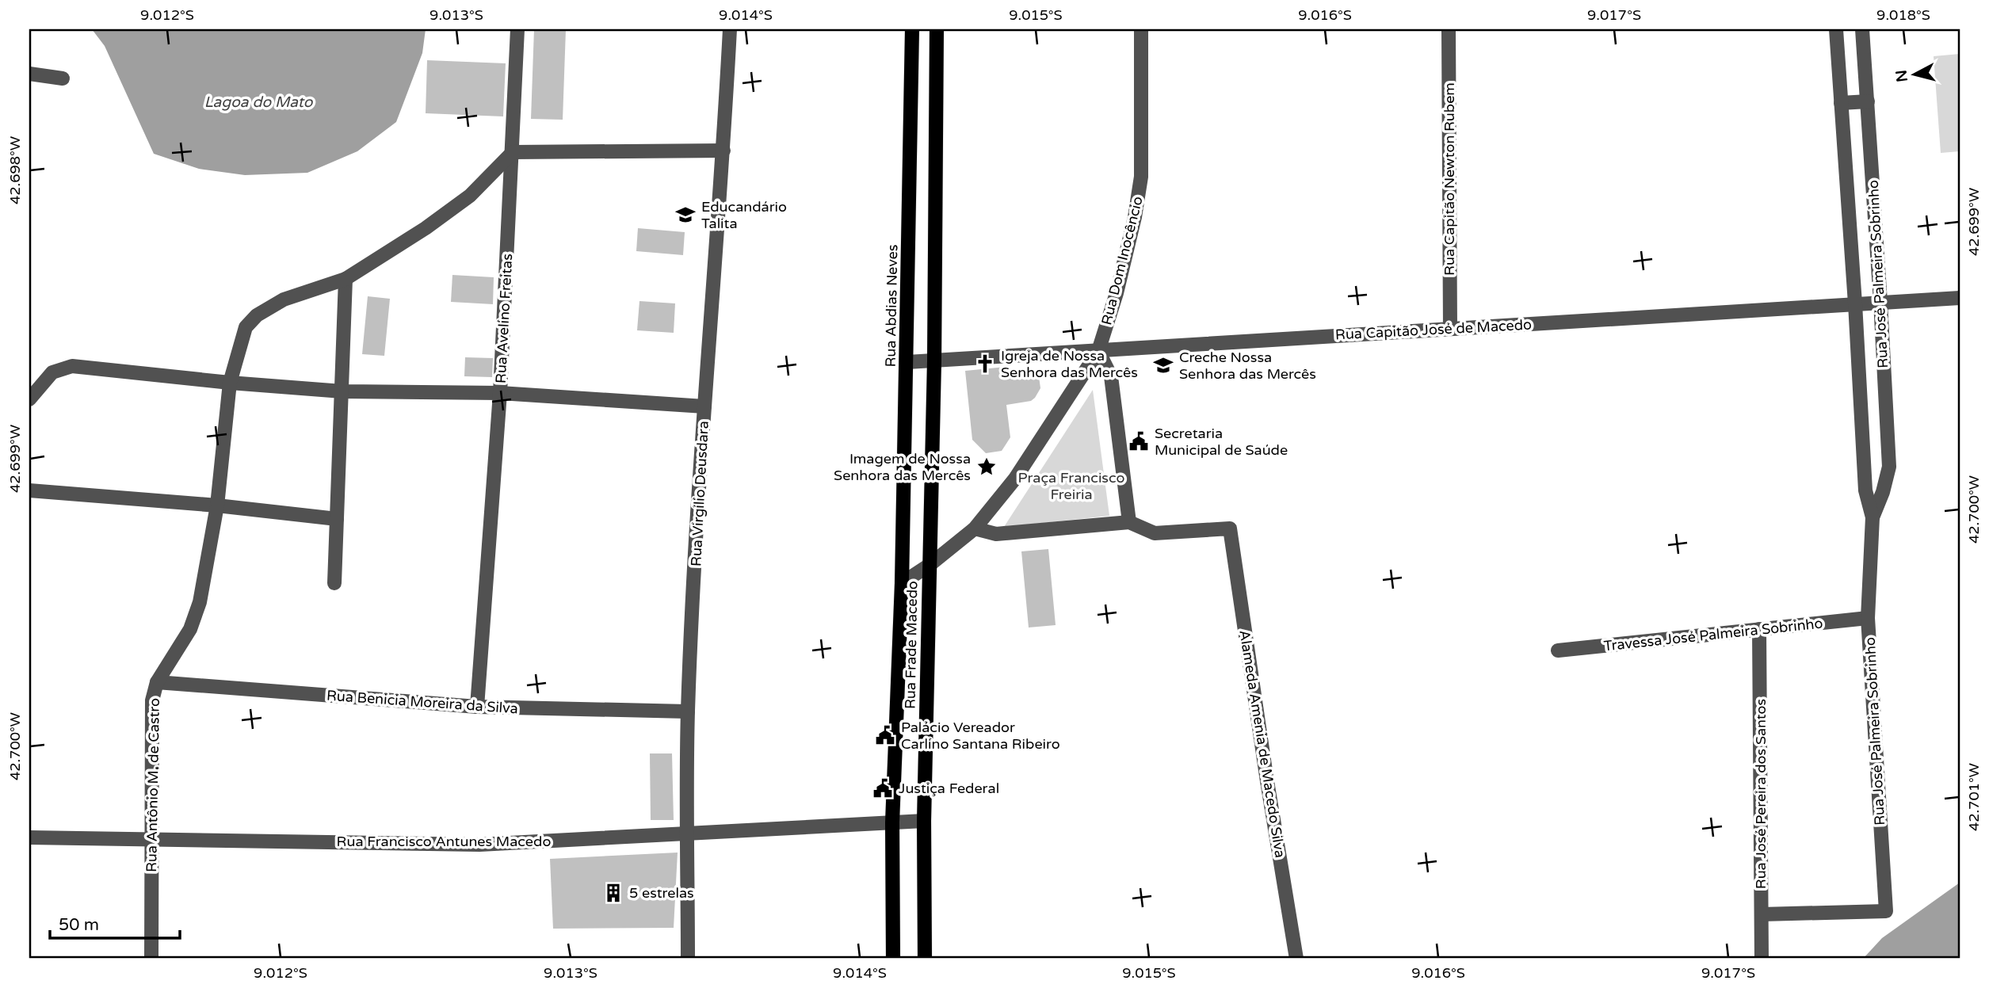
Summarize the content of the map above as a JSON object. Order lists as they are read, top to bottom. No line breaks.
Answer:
{"streets":{"main road":["Rua Abdias Neves","Rua Frade Macedo"],"street":["Rua Capitão Newton Rubem","Rua Dom Inocêncio","Rua José Palmeira Sobrinho","Rua Avelino Freitas","Rua Capitão José de Macedo","Rua Virgílio Deusdara","Travessa José Palmeira Sobrinho","Rua Benicia Moreira da Silva","Alameda Amenia de Macedo Silva","Rua Antônio M. de Castro","Rua José Pereira dos Santos","Rua Francisco Antunes Macedo"]},"crossings":[["Rua Capitão Newton Rubem","Rua Capitão José de Macedo"],["Rua Dom Inocêncio","Rua Abdias Neves"],["Rua Dom Inocêncio","Rua Capitão José de Macedo"],["Rua Dom Inocêncio","Rua Frade Macedo"],["Rua José Palmeira Sobrinho","Rua Capitão José de Macedo"],["Rua José Palmeira Sobrinho","Travessa José Palmeira Sobrinho"],["Rua José Palmeira Sobrinho","Rua José Pereira dos Santos"],["Rua Abdias Neves","Rua Capitão José de Macedo"],["Rua Abdias Neves","Rua Frade Macedo"],["Rua Avelino Freitas","Rua Benicia Moreira da Silva"],["Rua Virgílio Deusdara","Rua Benicia Moreira da Silva"],["Rua Virgílio Deusdara","Rua Francisco Antunes Macedo"],["Travessa José Palmeira Sobrinho","Rua José Pereira dos Santos"],["Rua Frade Macedo","Rua Francisco Antunes Macedo"],["Rua Benicia Moreira da Silva","Rua Antônio M. de Castro"],["Rua Antônio M. de Castro","Rua Francisco Antunes Macedo"]],"water":["Lagoa do Mato"],"parks":["Praça Francisco Freiria"],"places":{"school or university":["Educandário Talita","Creche Nossa Senhora das Mercês"],"church":["Igreja de Nossa Senhora das Mercês"],"public building":["Secretaria Municipal de Saúde","Palácio Vereador Carlino Santana Ribeiro","Justiça Federal"],"place":["Imagem de Nossa Senhora das Mercês"],"building":["5 estrelas"]},"scale_bar":"50 m","north":"left","coordinates":["9.012°S","9.013°S","9.014°S","9.015°S","9.016°S","9.017°S","9.018°S","42.698°W","42.699°W","42.700°W","42.701°W"]}
